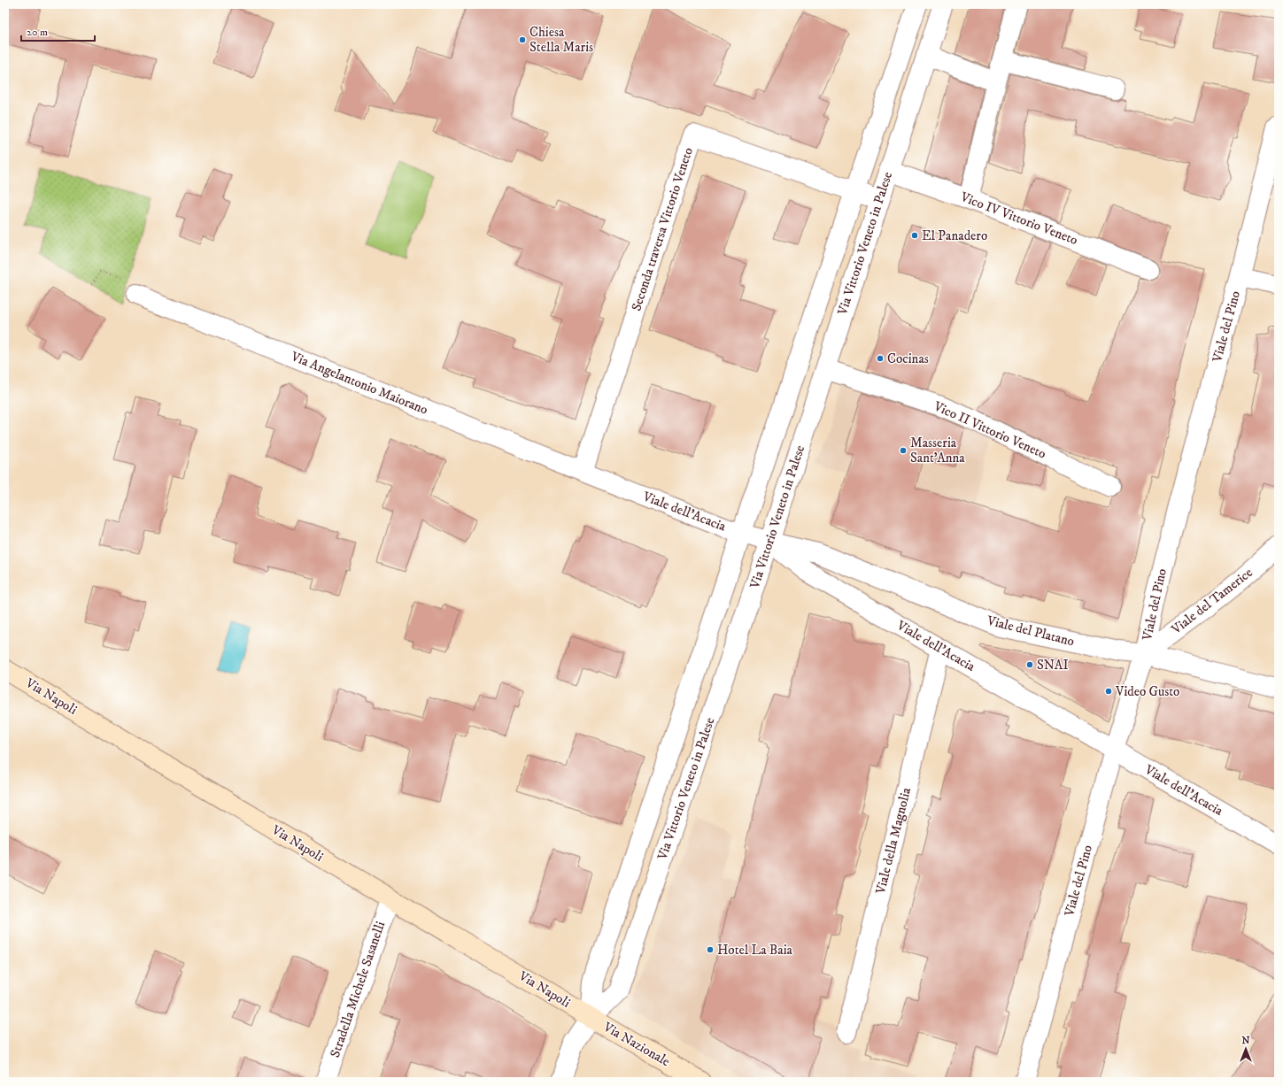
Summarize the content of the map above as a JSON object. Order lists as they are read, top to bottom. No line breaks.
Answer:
{"streets":{"street":["Vico IV Vittorio Veneto","Seconda traversa Vittorio Veneto","Via Vittorio Veneto in Palese","Viale del Pino","Via Angelantonio Maiorano","Vico II Vittorio Veneto","Viale dell'Acacia","Viale del Tamerice","Viale del Platano","Via Napoli","Viale della Magnolia","Stradella Michele Sasanelli","Via Nazionale"]},"crossings":[["Vico IV Vittorio Veneto","Via Vittorio Veneto in Palese"],["Seconda traversa Vittorio Veneto","Via Vittorio Veneto in Palese"],["Seconda traversa Vittorio Veneto","Via Angelantonio Maiorano"],["Seconda traversa Vittorio Veneto","Viale dell'Acacia"],["Via Vittorio Veneto in Palese","Vico II Vittorio Veneto"],["Via Vittorio Veneto in Palese","Viale dell'Acacia"],["Via Vittorio Veneto in Palese","Viale del Platano"],["Via Vittorio Veneto in Palese","Via Napoli"],["Via Vittorio Veneto in Palese","Via Nazionale"],["Viale del Pino","Viale dell'Acacia"],["Viale del Pino","Viale del Tamerice"],["Viale del Pino","Viale del Platano"],["Via Angelantonio Maiorano","Viale dell'Acacia"],["Viale dell'Acacia","Viale del Platano"],["Viale dell'Acacia","Viale della Magnolia"],["Viale del Tamerice","Viale del Platano"],["Via Napoli","Stradella Michele Sasanelli"],["Via Napoli","Via Nazionale"]],"places":["Chiesa Stella Maris","El Panadero","Cocinas","Masseria Sant’Anna","SNAI","Video Gusto","Hotel La Baia"],"scale_bar":"20 m","north":"top"}
